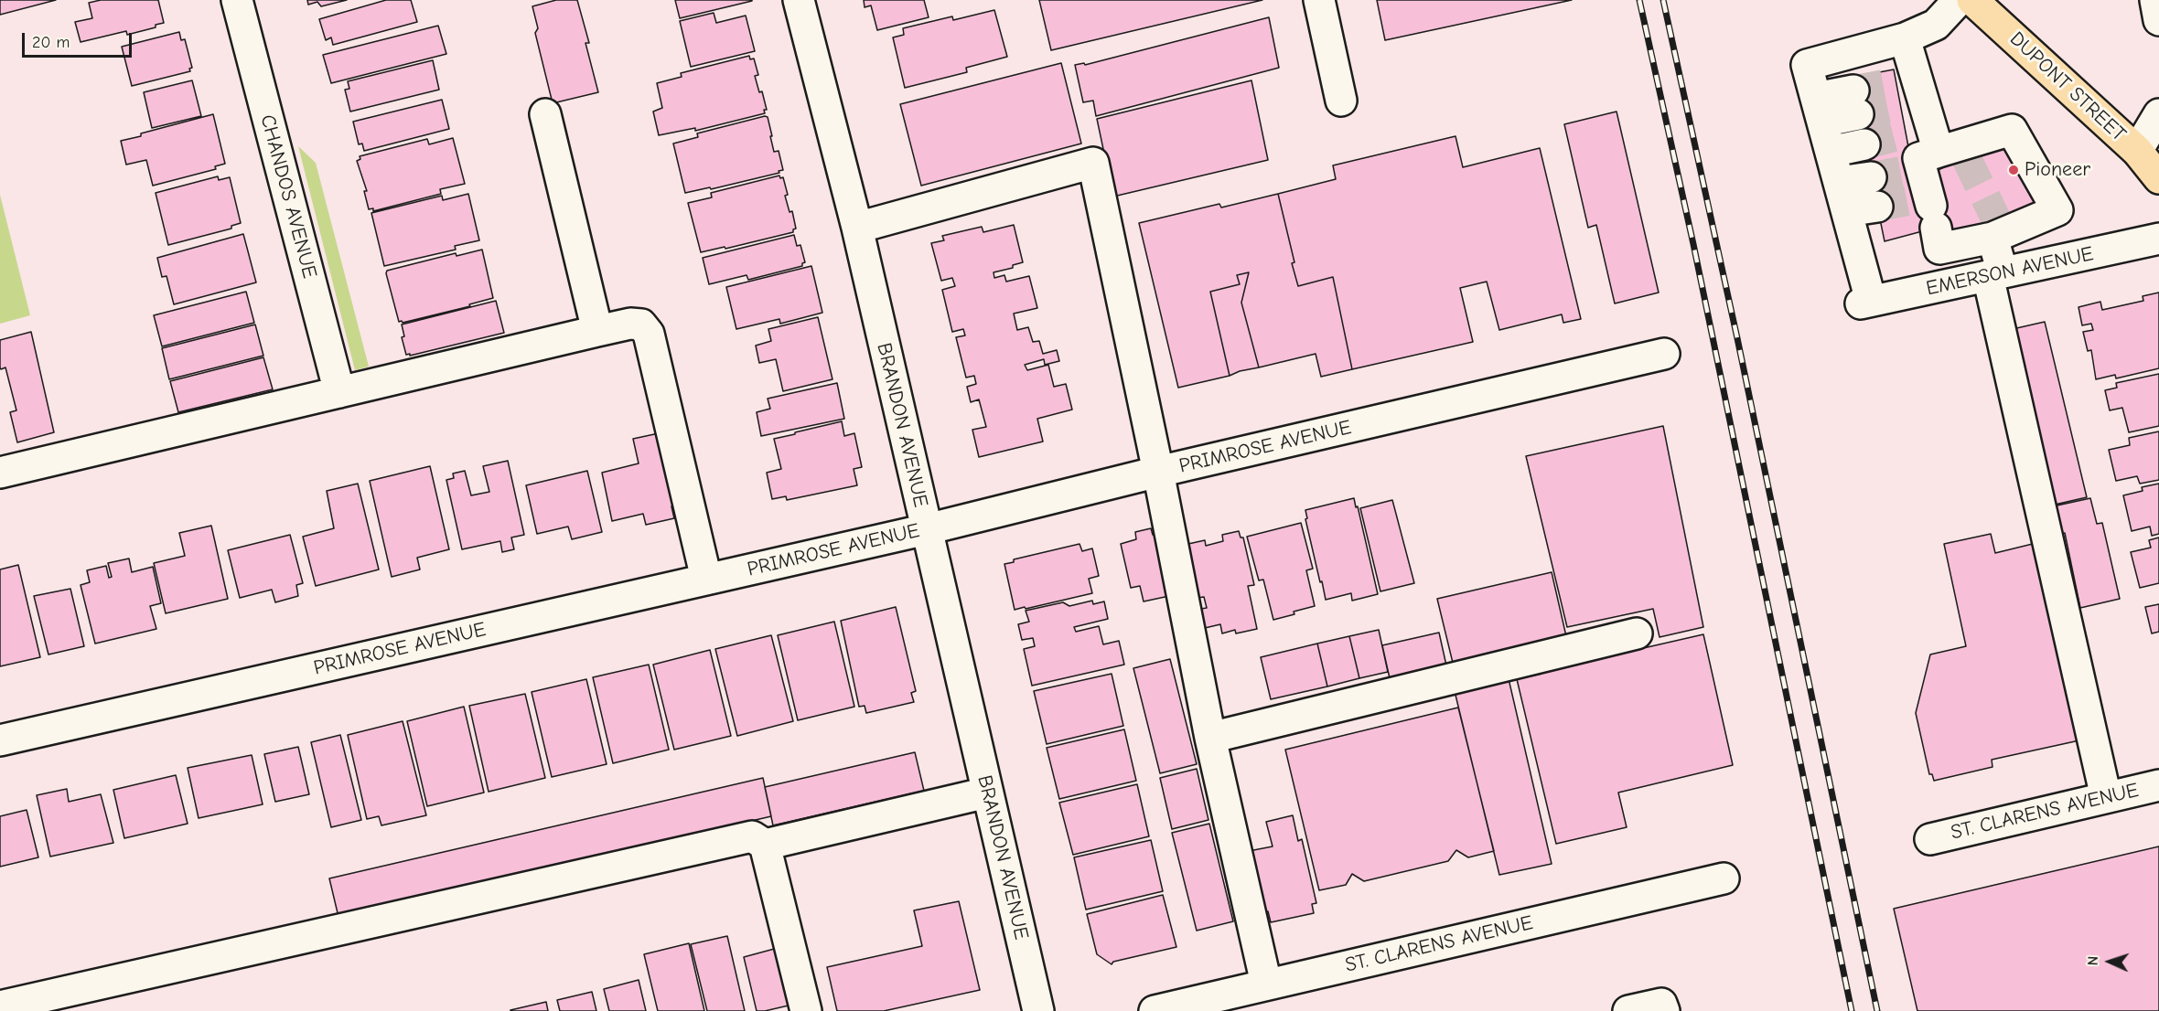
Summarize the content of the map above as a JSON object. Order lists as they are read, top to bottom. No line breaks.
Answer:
{"streets":{"main road":["DUPONT STREET"],"street":["CHANDOS AVENUE","EMERSON AVENUE","BRANDON AVENUE","PRIMROSE AVENUE","ST. CLARENS AVENUE"]},"crossings":[["BRANDON AVENUE","PRIMROSE AVENUE"]],"places":["Pioneer"],"scale_bar":"20 m","north":"left"}
